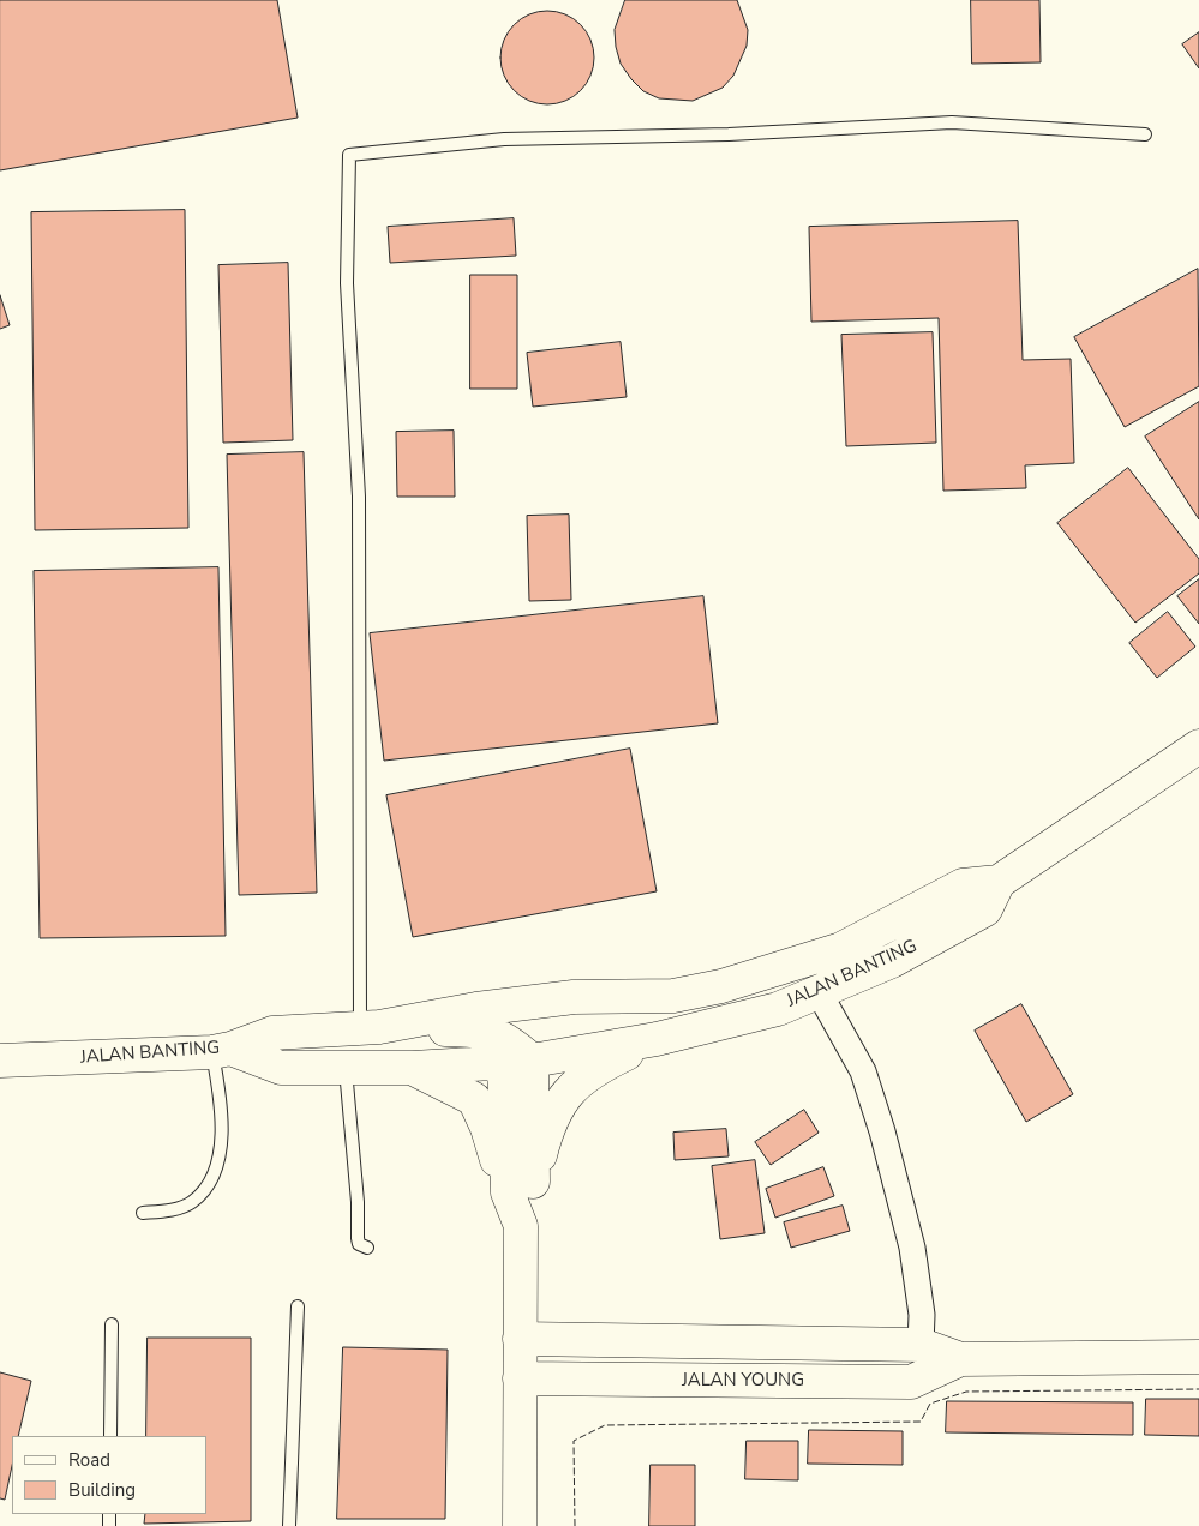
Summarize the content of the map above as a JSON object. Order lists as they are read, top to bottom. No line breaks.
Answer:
{"streets":{"main road":["JALAN BANTING","JALAN YOUNG"]},"legend":["Road","Building"]}
